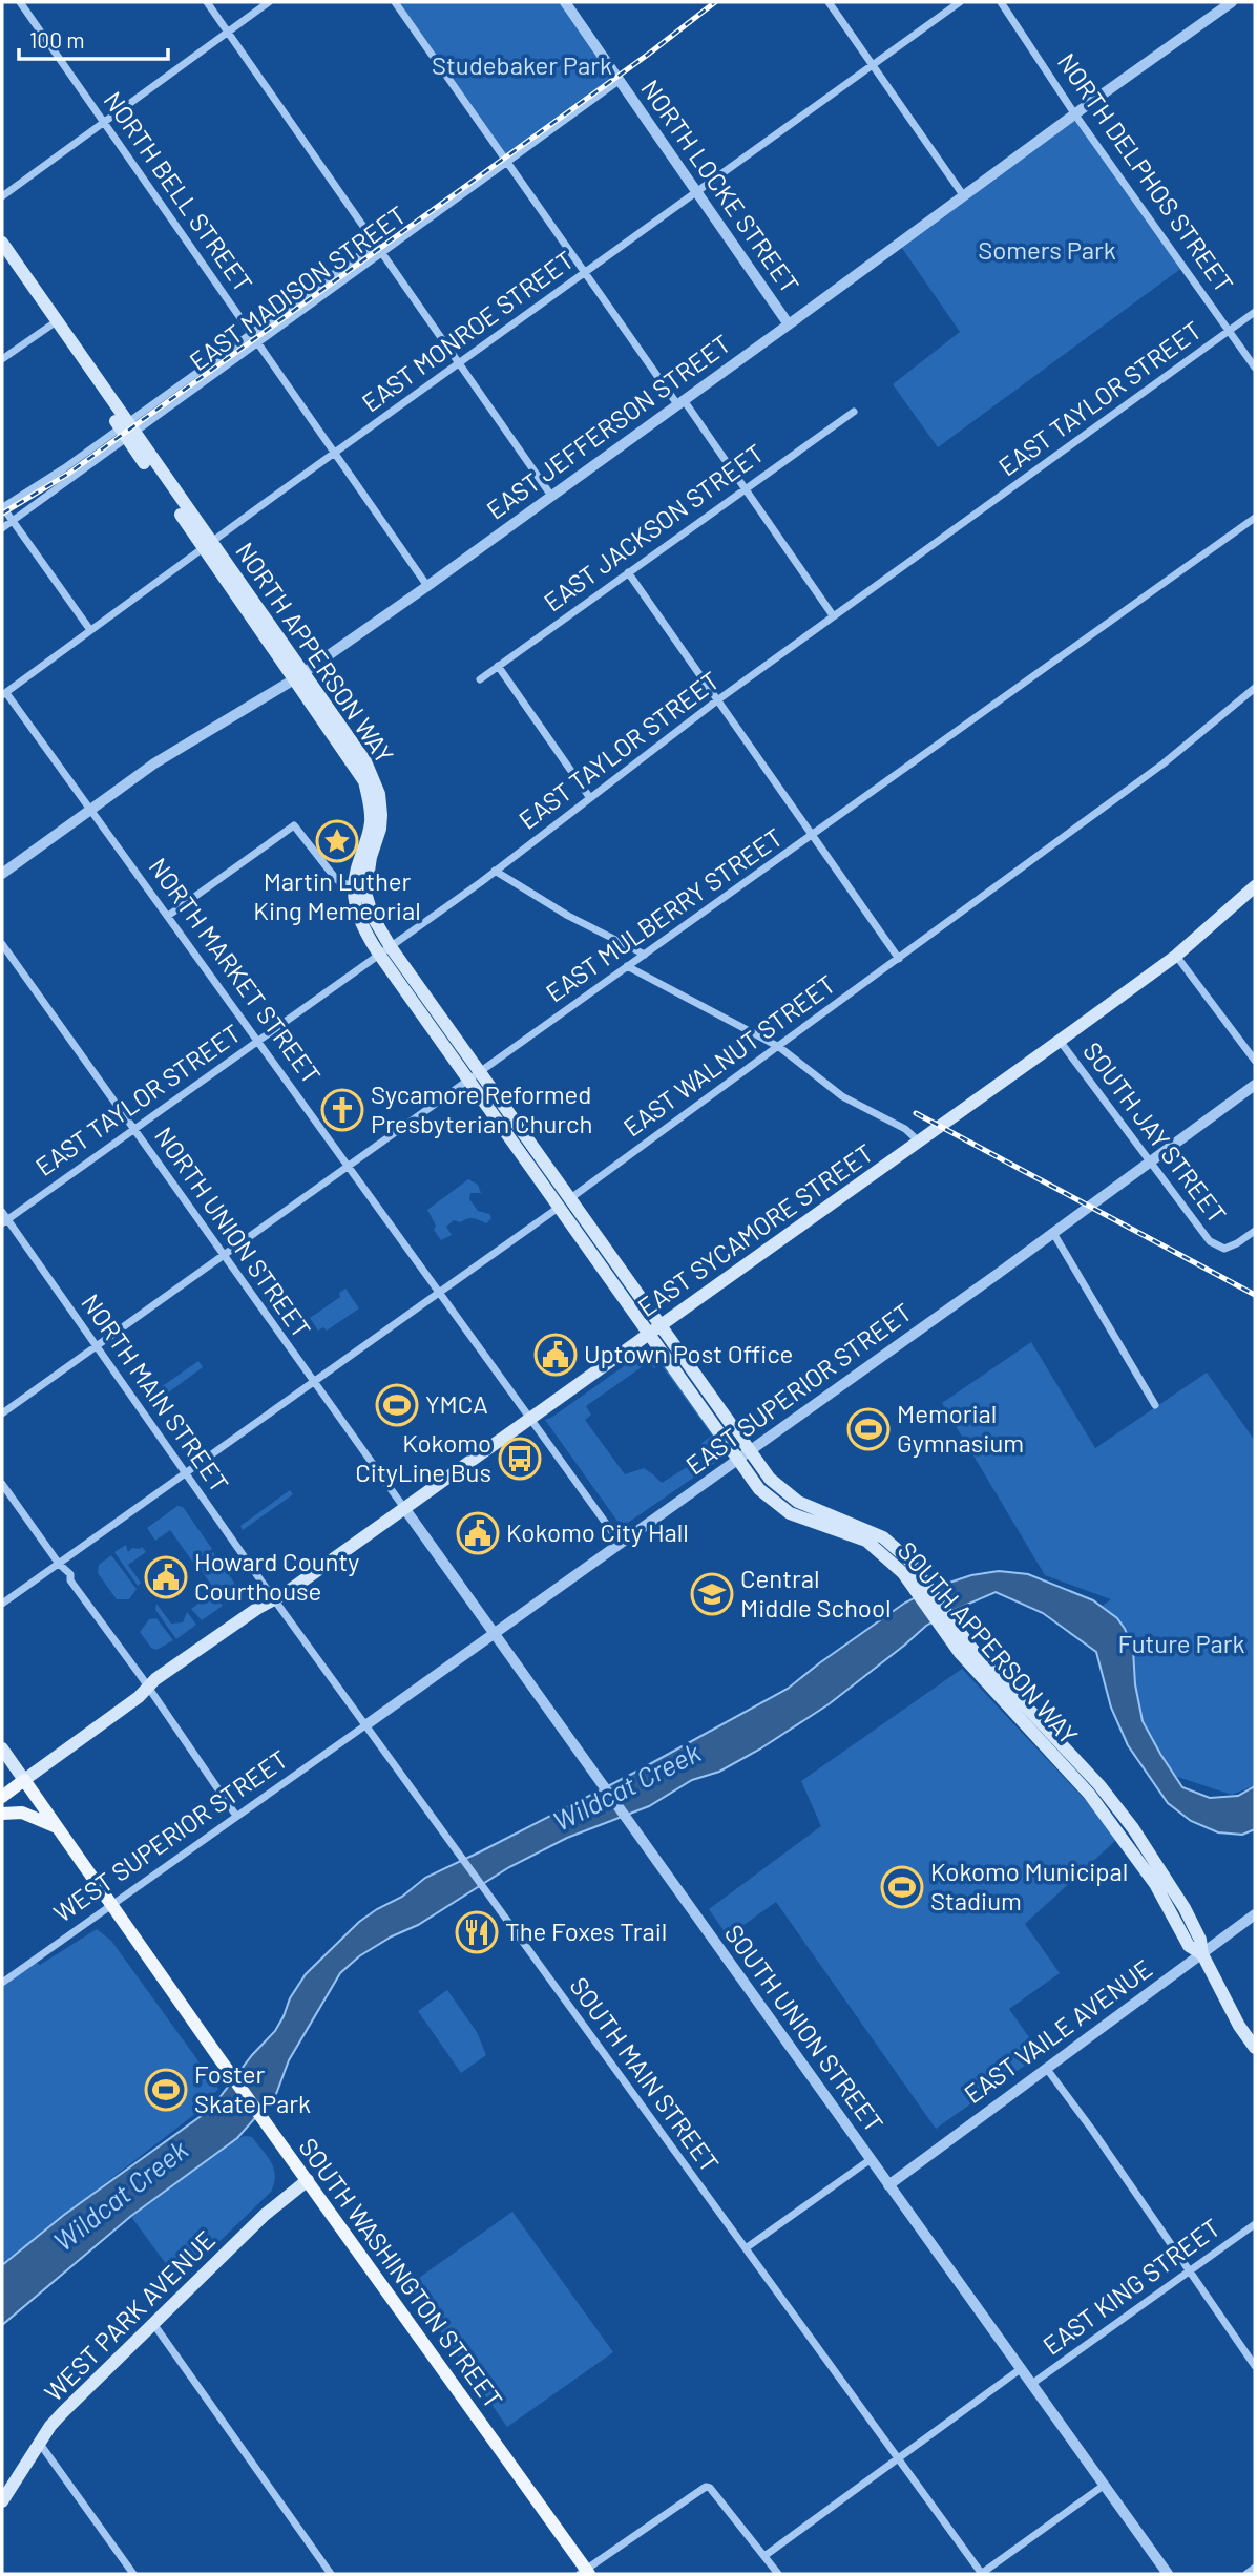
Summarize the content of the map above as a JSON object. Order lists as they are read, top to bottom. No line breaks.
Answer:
{"streets":{"main road":["NORTH APPERSON WAY","EAST SYCAMORE STREET","SOUTH APPERSON WAY","SOUTH WASHINGTON STREET","WEST PARK AVENUE"],"street":["NORTH DELPHOS STREET","NORTH LOCKE STREET","NORTH BELL STREET","EAST MADISON STREET","EAST MONROE STREET","EAST TAYLOR STREET","EAST JEFFERSON STREET","EAST JACKSON STREET","EAST MULBERRY STREET","NORTH MARKET STREET","EAST WALNUT STREET","SOUTH JAY STREET","NORTH UNION STREET","EAST SUPERIOR STREET","NORTH MAIN STREET","WEST SUPERIOR STREET","SOUTH UNION STREET","EAST VAILE AVENUE","SOUTH MAIN STREET","EAST KING STREET"]},"crossings":[["NORTH DELPHOS STREET","EAST TAYLOR STREET"],["NORTH DELPHOS STREET","EAST JEFFERSON STREET"],["NORTH LOCKE STREET","EAST MADISON STREET"],["NORTH LOCKE STREET","EAST MONROE STREET"],["NORTH LOCKE STREET","EAST JEFFERSON STREET"],["NORTH BELL STREET","EAST MADISON STREET"],["NORTH BELL STREET","EAST MONROE STREET"],["NORTH BELL STREET","EAST JEFFERSON STREET"],["EAST MADISON STREET","NORTH APPERSON WAY"],["EAST MONROE STREET","NORTH APPERSON WAY"],["EAST MONROE STREET","NORTH MARKET STREET"],["EAST TAYLOR STREET","NORTH APPERSON WAY"],["EAST TAYLOR STREET","NORTH MARKET STREET"],["EAST TAYLOR STREET","NORTH UNION STREET"],["EAST TAYLOR STREET","NORTH MAIN STREET"],["EAST JEFFERSON STREET","NORTH APPERSON WAY"],["EAST JEFFERSON STREET","NORTH MARKET STREET"],["NORTH APPERSON WAY","EAST MULBERRY STREET"],["NORTH APPERSON WAY","EAST WALNUT STREET"],["NORTH APPERSON WAY","EAST SYCAMORE STREET"],["NORTH APPERSON WAY","SOUTH APPERSON WAY"],["EAST MULBERRY STREET","NORTH MARKET STREET"],["EAST MULBERRY STREET","NORTH UNION STREET"],["EAST MULBERRY STREET","NORTH MAIN STREET"],["NORTH MARKET STREET","EAST WALNUT STREET"],["NORTH MARKET STREET","EAST SYCAMORE STREET"],["NORTH MARKET STREET","EAST SUPERIOR STREET"],["EAST WALNUT STREET","NORTH UNION STREET"],["EAST WALNUT STREET","NORTH MAIN STREET"],["SOUTH JAY STREET","EAST SYCAMORE STREET"],["SOUTH JAY STREET","EAST SUPERIOR STREET"],["EAST SYCAMORE STREET","NORTH UNION STREET"],["EAST SYCAMORE STREET","NORTH MAIN STREET"],["EAST SYCAMORE STREET","SOUTH APPERSON WAY"],["EAST SYCAMORE STREET","SOUTH UNION STREET"],["EAST SYCAMORE STREET","SOUTH MAIN STREET"],["EAST SYCAMORE STREET","SOUTH WASHINGTON STREET"],["NORTH UNION STREET","SOUTH UNION STREET"],["EAST SUPERIOR STREET","SOUTH APPERSON WAY"],["EAST SUPERIOR STREET","WEST SUPERIOR STREET"],["EAST SUPERIOR STREET","SOUTH UNION STREET"],["EAST SUPERIOR STREET","SOUTH MAIN STREET"],["NORTH MAIN STREET","SOUTH MAIN STREET"],["SOUTH APPERSON WAY","EAST VAILE AVENUE"],["WEST SUPERIOR STREET","SOUTH MAIN STREET"],["WEST SUPERIOR STREET","SOUTH WASHINGTON STREET"],["SOUTH UNION STREET","EAST VAILE AVENUE"],["SOUTH UNION STREET","EAST KING STREET"],["SOUTH MAIN STREET","EAST KING STREET"],["SOUTH WASHINGTON STREET","WEST PARK AVENUE"]],"water":["Wildcat Creek"],"parks":["Studebaker Park","Somers Park","Future Park"],"places":{"place":["Martin Luther King Memeorial"],"church":["Sycamore Reformed Presbyterian Church"],"public building":["Uptown Post Office","Kokomo City Hall","Howard County Courthouse"],"sports":["YMCA","Memorial Gymnasium","Kokomo Municipal Stadium","Foster Skate Park"],"bus stop":["Kokomo CityLine Bus"],"school or university":["Central Middle School"],"restaurant":["The Foxes Trail"]},"scale_bar":"100 m"}
